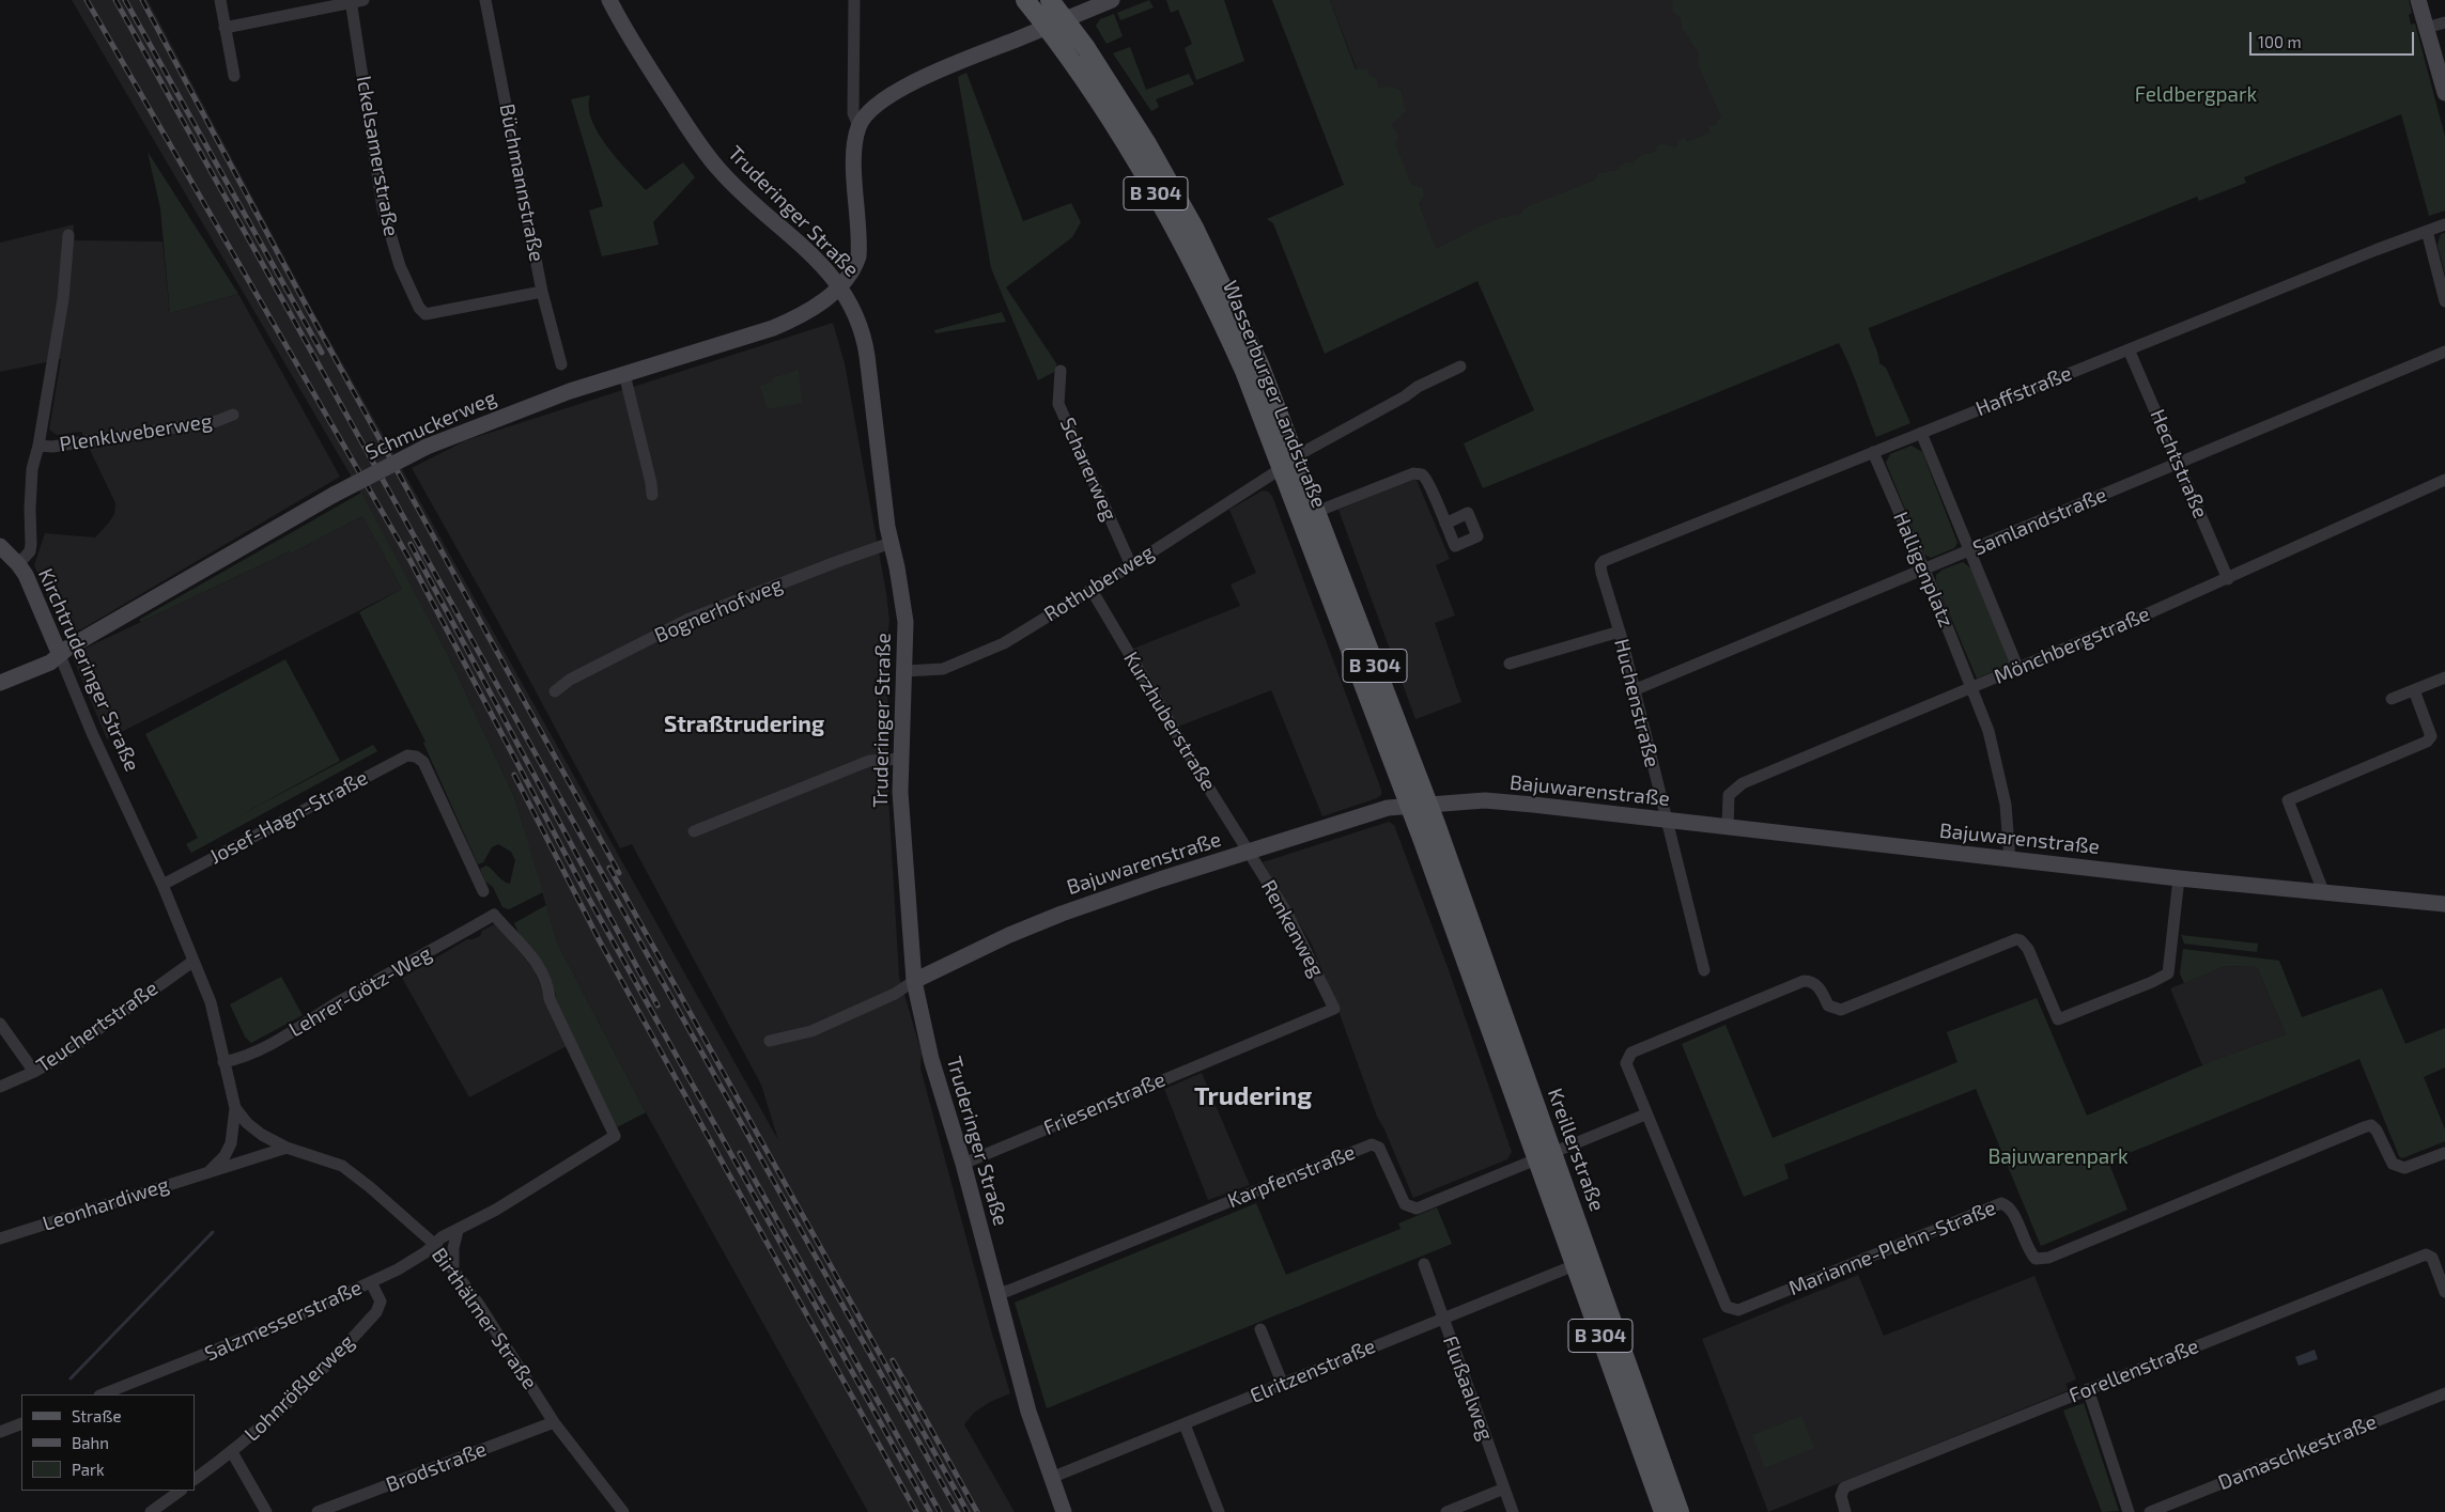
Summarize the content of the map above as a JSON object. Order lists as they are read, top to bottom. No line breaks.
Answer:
{"streets":{"main road":["B 304","Wasserburger Landstraße","Kreillerstraße"],"street":["Ickelsamerstraße","Büchmannstraße","Truderinger Straße","Haffstraße","Schmuckerweg","Plenklweberweg","Hechtstraße","Scharerweg","Samlandstraße","Halligenplatz","Rothuberweg","Bognerhofweg","Mönchbergstraße","Kirchtruderinger Straße","Huchenstraße","Kurzhuberstraße","Bajuwarenstraße","Josef-Hagn-Straße","Renkenweg","Lehrer-Götz-Weg","Teuchertstraße","Friesenstraße","Karpfenstraße","Leonhardiweg","Marianne-Plehn-Straße","Birthälmer Straße","Salzmesserstraße","Elritzenstraße","Forellenstraße","Lohnrößlerweg","Flußaalweg","Damaschkestraße","Brodstraße"]},"crossings":[["Ickelsamerstraße","Büchmannstraße"],["Truderinger Straße","Schmuckerweg"],["Truderinger Straße","Rothuberweg"],["Truderinger Straße","Bognerhofweg"],["Truderinger Straße","Bajuwarenstraße"],["Truderinger Straße","Friesenstraße"],["Truderinger Straße","Karpfenstraße"],["Truderinger Straße","Elritzenstraße"],["Haffstraße","Hechtstraße"],["Haffstraße","Halligenplatz"],["Haffstraße","Huchenstraße"],["Wasserburger Landstraße","Rothuberweg"],["Wasserburger Landstraße","Bajuwarenstraße"],["Wasserburger Landstraße","Kreillerstraße"],["Schmuckerweg","Kirchtruderinger Straße"],["Plenklweberweg","Kirchtruderinger Straße"],["Hechtstraße","Samlandstraße"],["Hechtstraße","Mönchbergstraße"],["Scharerweg","Rothuberweg"],["Samlandstraße","Halligenplatz"],["Samlandstraße","Huchenstraße"],["Halligenplatz","Mönchbergstraße"],["Halligenplatz","Bajuwarenstraße"],["Rothuberweg","Kurzhuberstraße"],["Mönchbergstraße","Bajuwarenstraße"],["Kirchtruderinger Straße","Josef-Hagn-Straße"],["Kirchtruderinger Straße","Lehrer-Götz-Weg"],["Kirchtruderinger Straße","Teuchertstraße"],["Kirchtruderinger Straße","Birthälmer Straße"],["Huchenstraße","Bajuwarenstraße"],["Kurzhuberstraße","Bajuwarenstraße"],["Kurzhuberstraße","Renkenweg"],["Bajuwarenstraße","Renkenweg"],["Bajuwarenstraße","Kreillerstraße"],["Renkenweg","Friesenstraße"],["Lehrer-Götz-Weg","Salzmesserstraße"],["Kreillerstraße","Karpfenstraße"],["Kreillerstraße","Elritzenstraße"],["Leonhardiweg","Birthälmer Straße"],["Birthälmer Straße","Salzmesserstraße"],["Birthälmer Straße","Brodstraße"],["Salzmesserstraße","Lohnrößlerweg"],["Elritzenstraße","Flußaalweg"]],"districts":["Straßtrudering","Trudering"],"parks":["Feldbergpark","Bajuwarenpark"],"legend":["Straße","Bahn","Park"],"scale_bar":"100 m"}
